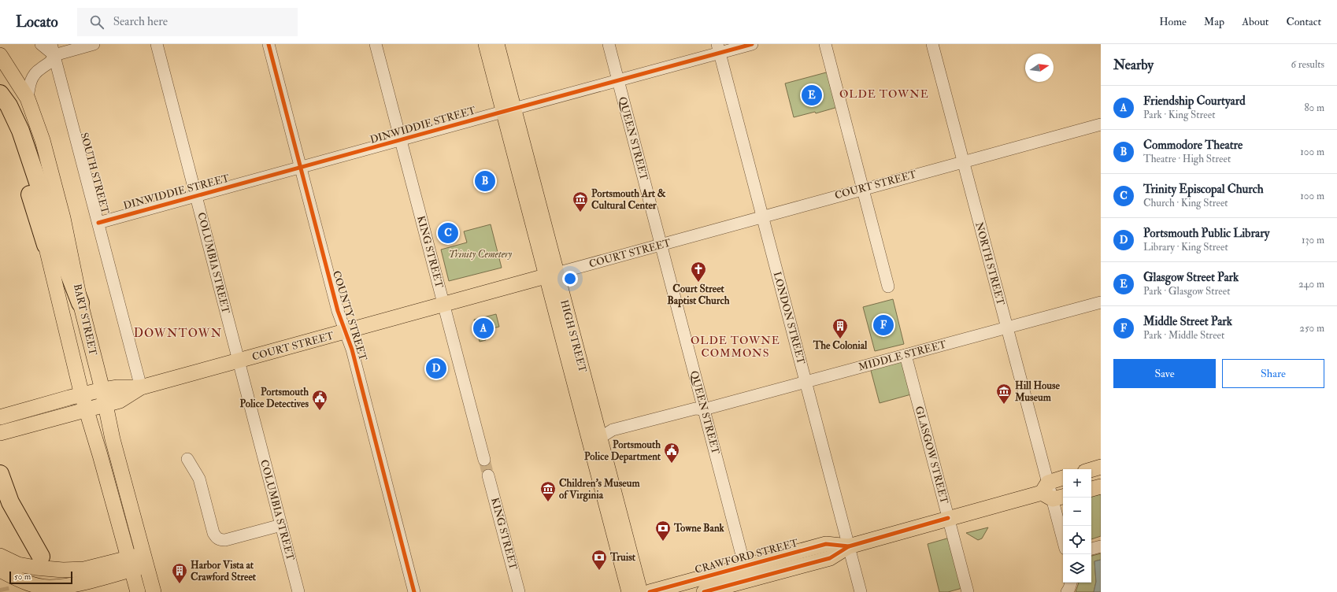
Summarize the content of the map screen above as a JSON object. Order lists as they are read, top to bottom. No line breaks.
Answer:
{"streets":{"main road":["COURT STREET","BART STREET","HIGH STREET","CRAWFORD STREET"],"street":["DINWIDDIE STREET","QUEEN STREET","SOUTH STREET","KING STREET","COLUMBIA STREET","NORTH STREET","COUNTY STREET","LONDON STREET","MIDDLE STREET","GLASGOW STREET"]},"crossings":[["DINWIDDIE STREET","QUEEN STREET"],["DINWIDDIE STREET","SOUTH STREET"],["DINWIDDIE STREET","KING STREET"],["DINWIDDIE STREET","COLUMBIA STREET"],["DINWIDDIE STREET","COUNTY STREET"],["DINWIDDIE STREET","LONDON STREET"],["DINWIDDIE STREET","HIGH STREET"],["QUEEN STREET","COURT STREET"],["QUEEN STREET","MIDDLE STREET"],["QUEEN STREET","CRAWFORD STREET"],["SOUTH STREET","COURT STREET"],["COURT STREET","KING STREET"],["COURT STREET","COLUMBIA STREET"],["COURT STREET","NORTH STREET"],["COURT STREET","COUNTY STREET"],["COURT STREET","LONDON STREET"],["COURT STREET","BART STREET"],["COURT STREET","HIGH STREET"],["NORTH STREET","MIDDLE STREET"],["NORTH STREET","CRAWFORD STREET"],["LONDON STREET","MIDDLE STREET"],["LONDON STREET","CRAWFORD STREET"],["HIGH STREET","MIDDLE STREET"],["MIDDLE STREET","GLASGOW STREET"],["GLASGOW STREET","CRAWFORD STREET"]],"districts":["OLDE TOWNE","DOWNTOWN","OLDE TOWNE COMMONS"],"parks":["Trinity Cemetery"],"places":{"museum":["Portsmouth Art & Cultural Center","Hill House Museum","Children's Museum of Virginia"],"church":["Court Street Baptist Church"],"building":["The Colonial","Harbor Vista at Crawford Street"],"public building":["Portsmouth Police Detectives","Portsmouth Police Department"],"bank":["Towne Bank","Truist"]},"scale_bar":"50 m","north":"right","page":{"header":"Locato","search":"Search here","nav":["Home","Map","About","Contact"],"heading":["Nearby","6 results"],"pins":["E","B","C","F","A","D"],"list":[{"mark":"A","name":"Friendship Courtyard","note":"Park · King Street","value":"80 m"},{"mark":"B","name":"Commodore Theatre","note":"Theatre · High Street","value":"100 m"},{"mark":"C","name":"Trinity Episcopal Church","note":"Church · King Street","value":"100 m"},{"mark":"D","name":"Portsmouth Public Library","note":"Library · King Street","value":"130 m"},{"mark":"E","name":"Glasgow Street Park","note":"Park · Glasgow Street","value":"240 m"},{"mark":"F","name":"Middle Street Park","note":"Park · Middle Street","value":"250 m"}],"buttons":["Save","Share"],"map_buttons":["+","−"],"scale":"50 m"}}
